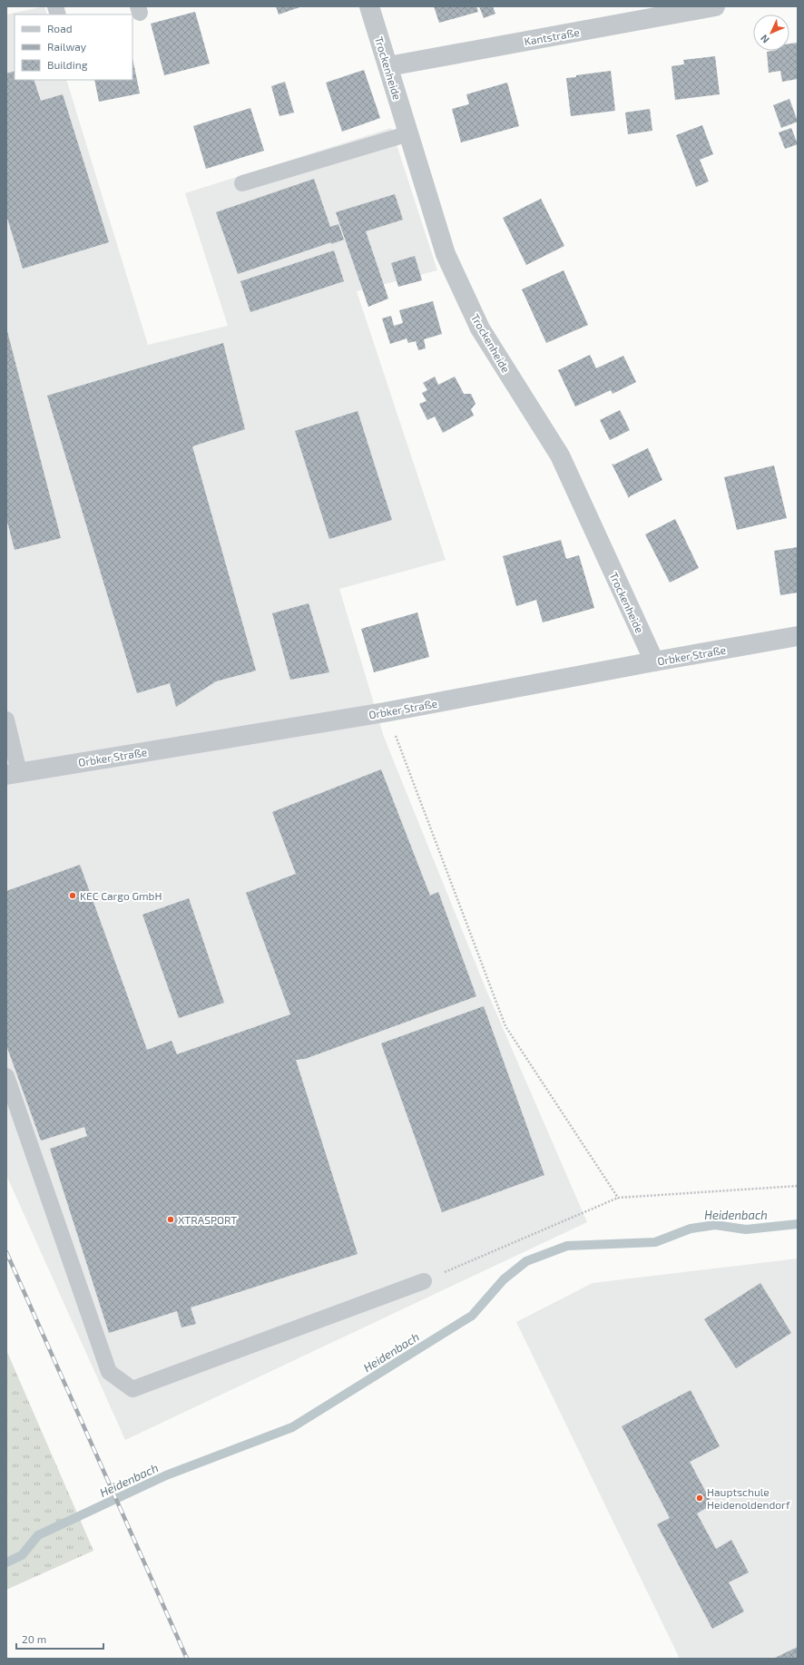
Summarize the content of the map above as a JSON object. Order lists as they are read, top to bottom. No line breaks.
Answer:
{"streets":{"street":["Kantstraße","Trockenheide","Orbker Straße"]},"crossings":[["Kantstraße","Trockenheide"],["Trockenheide","Orbker Straße"]],"water":["Heidenbach"],"places":["KEC Cargo GmbH","XTRASPORT","Hauptschule Heidenoldendorf"],"legend":["Road","Railway","Building"],"scale_bar":"20 m","north":"bottom left"}
